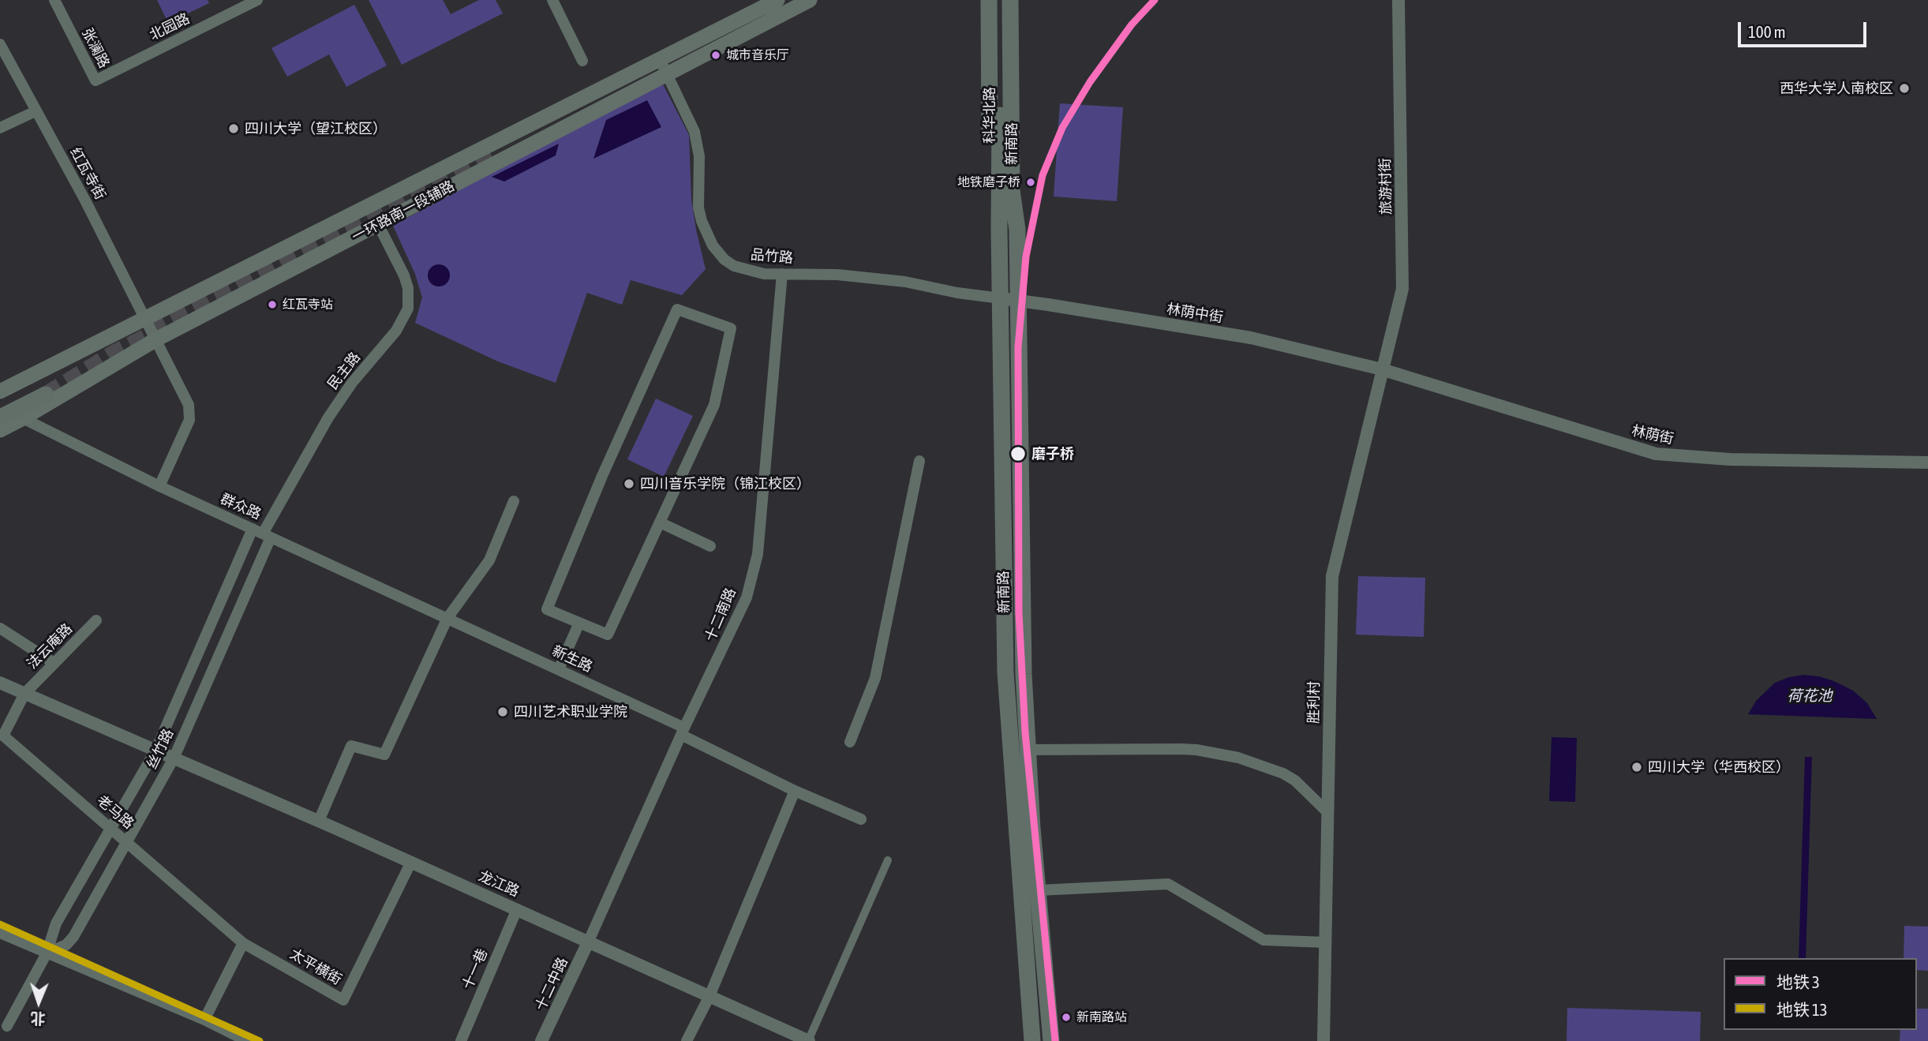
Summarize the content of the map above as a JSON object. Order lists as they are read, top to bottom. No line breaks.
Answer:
{"streets":{"main road":["科华北路","新南路","一环路南一段辅路"],"street":["北园路","张澜路","红瓦寺街","旅游村街","品竹路","林荫中街","民主路","林荫街","群众路","十二南路","法云庵路","新生路","胜利村","丝竹路","老马路","龙江路","太平横街","十一巷","十二中路"]},"crossings":[["北园路","张澜路"],["科华北路","新南路"],["新南路","品竹路"],["新南路","林荫中街"],["红瓦寺街","一环路南一段辅路"],["红瓦寺街","群众路"],["旅游村街","林荫中街"],["旅游村街","林荫街"],["旅游村街","胜利村"],["一环路南一段辅路","品竹路"],["一环路南一段辅路","民主路"],["一环路南一段辅路","群众路"],["品竹路","林荫中街"],["品竹路","十二南路"],["林荫中街","林荫街"],["林荫中街","胜利村"],["民主路","群众路"],["民主路","丝竹路"],["林荫街","胜利村"],["群众路","新生路"],["群众路","丝竹路"],["十二南路","新生路"],["十二南路","龙江路"],["十二南路","十二中路"],["法云庵路","老马路"],["丝竹路","老马路"],["丝竹路","龙江路"],["老马路","太平横街"],["龙江路","太平横街"],["龙江路","十一巷"],["龙江路","十二中路"]],"water":["荷花池"],"places":["城市音乐厅","西华大学人南校区","四川大学（望江校区）","地铁磨子桥","红瓦寺站","磨子桥","四川音乐学院（锦江校区）","四川艺术职业学院","四川大学（华西校区）","新南路站"],"lines":["metro line 3","metro line 13"],"legend":["地铁 3","地铁 13"],"scale_bar":"100 m","north":"bottom"}
